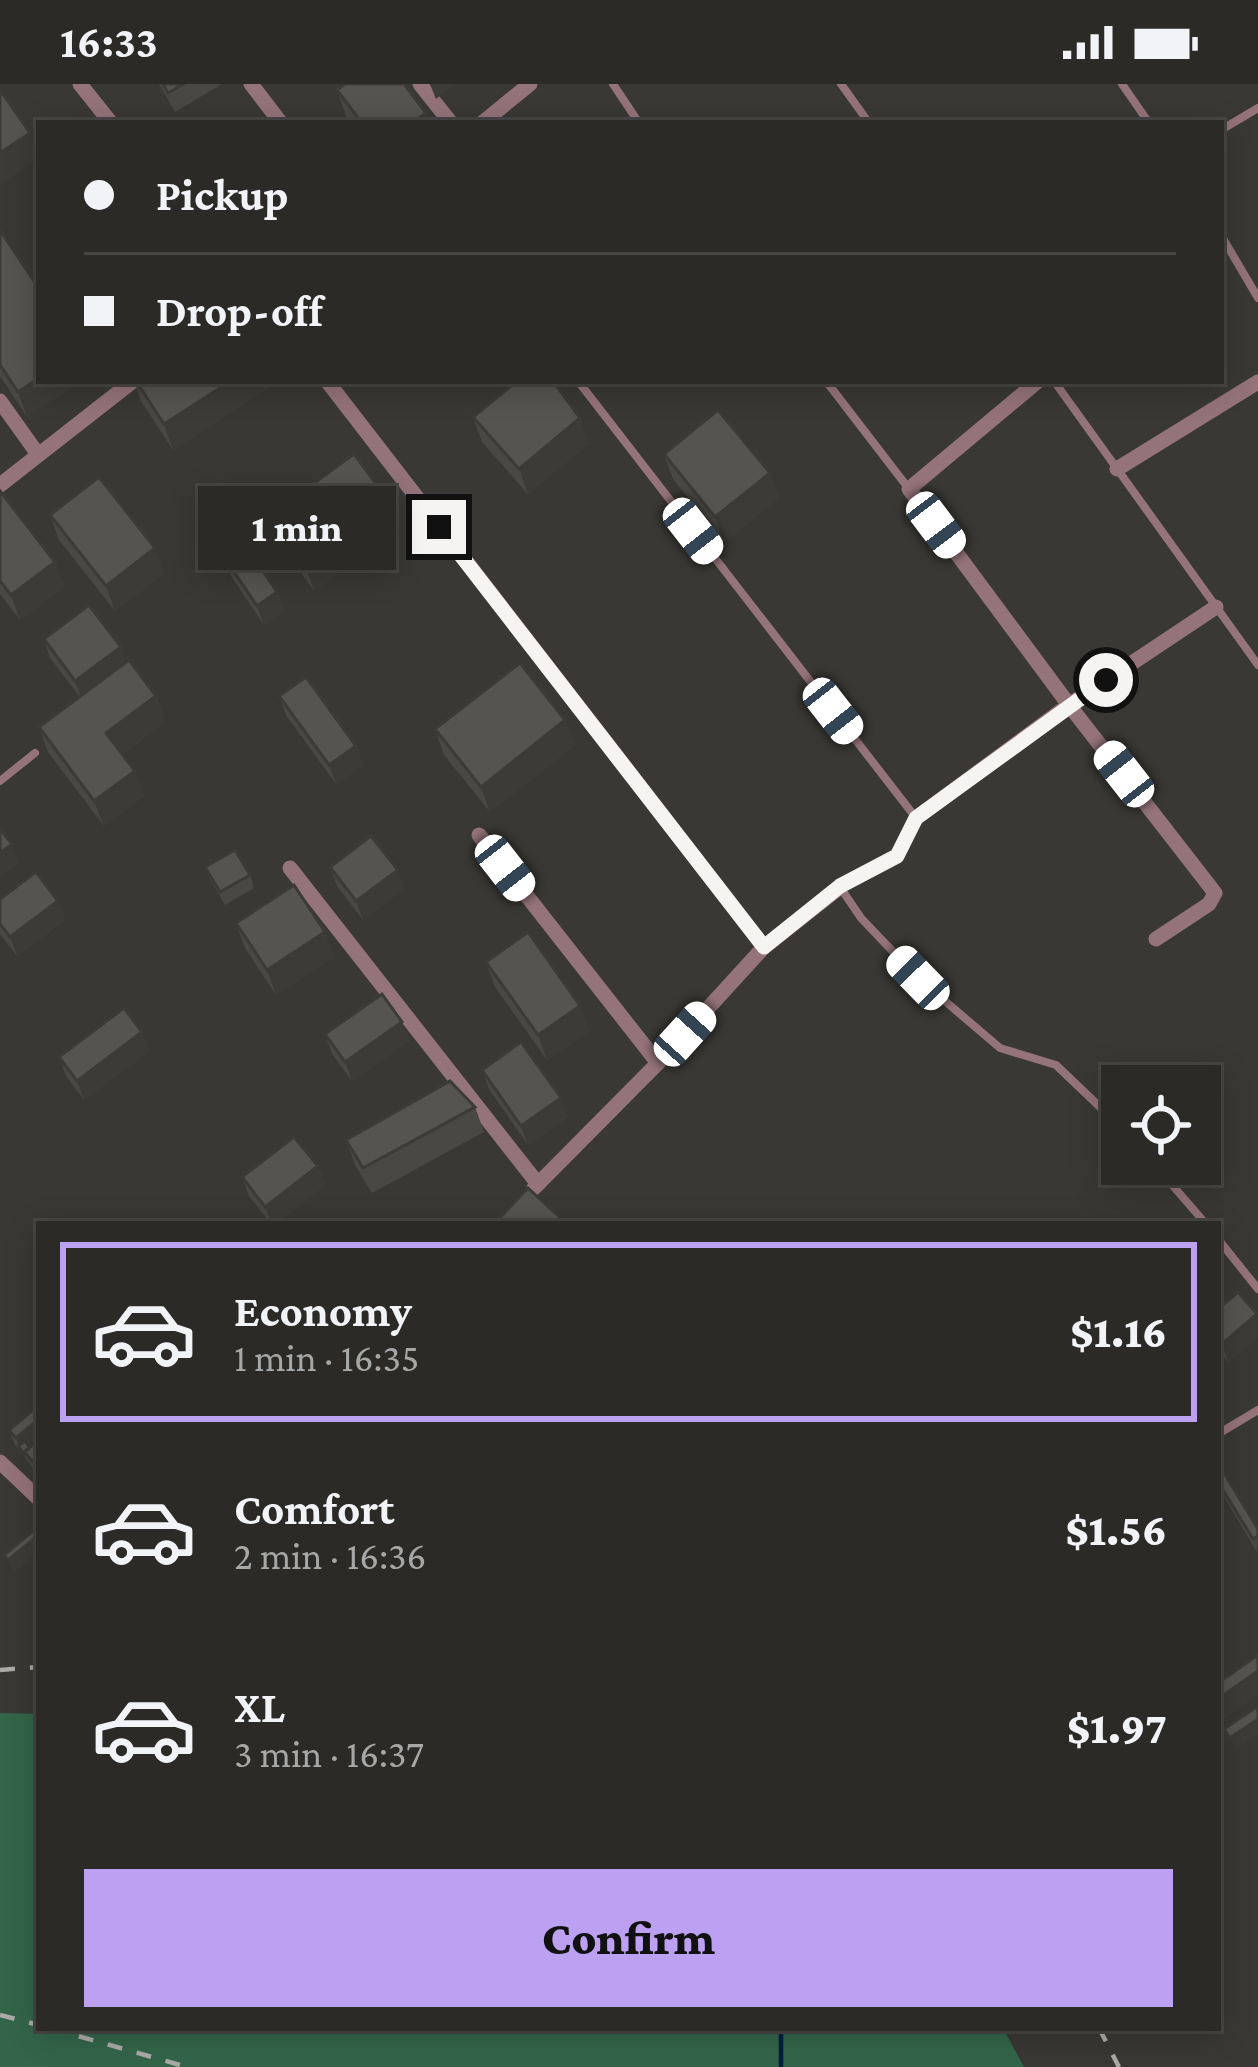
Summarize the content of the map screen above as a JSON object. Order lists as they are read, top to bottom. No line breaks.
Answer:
{"page":{"status":"16:33","banner":["Pickup","Drop-off"],"bubble":"1 min","list":[{"name":"Economy","note":"1 min · 16:35","value":"$1.16"},{"name":"Comfort","note":"2 min · 16:36","value":"$1.56"},{"name":"XL","note":"3 min · 16:37","value":"$1.97"}],"buttons":"Confirm"}}
